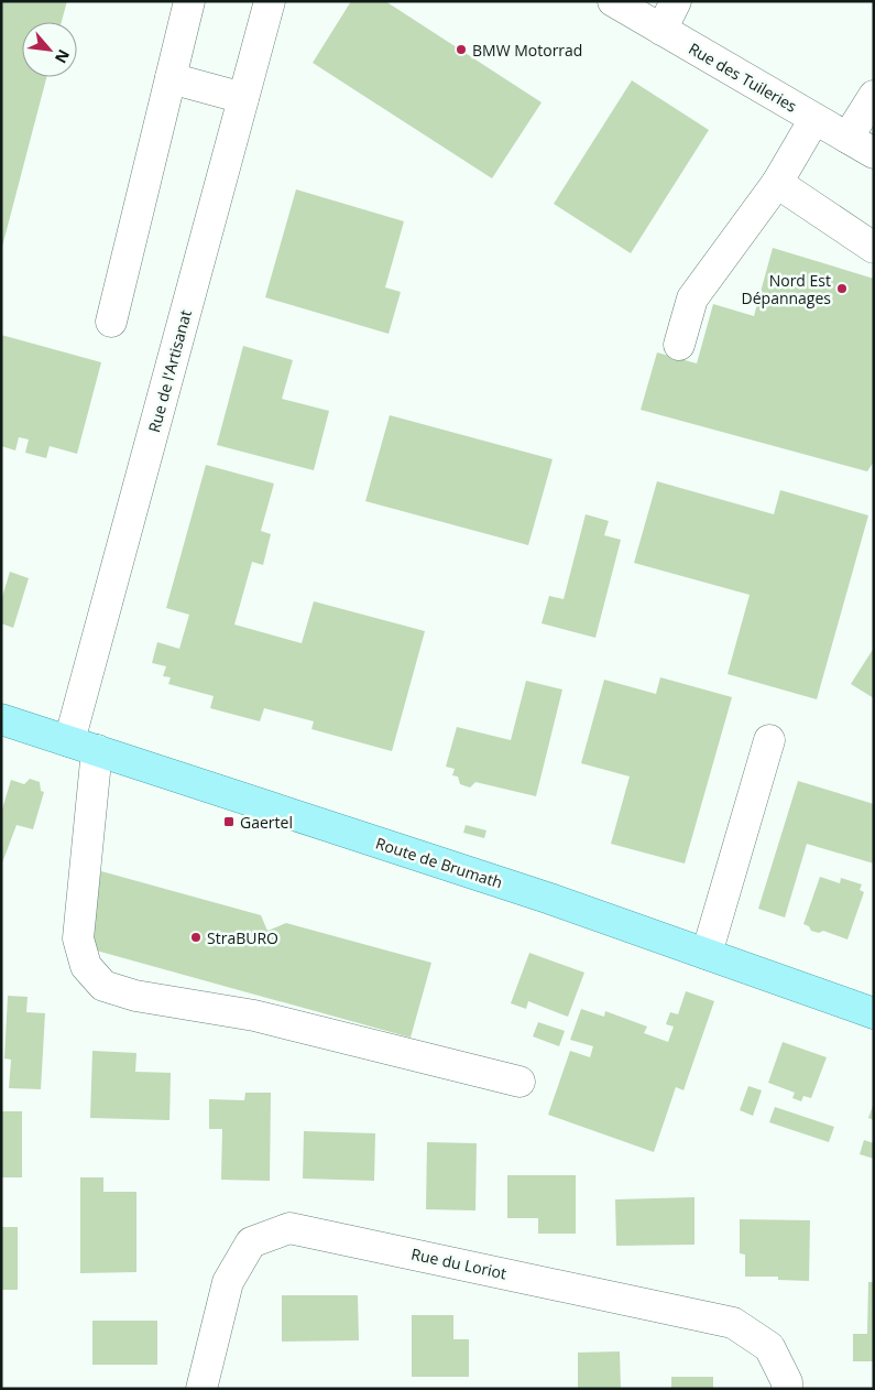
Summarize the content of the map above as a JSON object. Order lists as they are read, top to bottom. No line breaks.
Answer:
{"streets":{"main road":["Route de Brumath"],"street":["Rue des Tuileries","Rue de l'Artisanat","Rue du Loriot"]},"crossings":[["Rue de l'Artisanat","Route de Brumath"]],"places":{"other":["BMW Motorrad","Nord Est Dépannages","StraBURO"],"transit":["Gaertel"]},"north":"bottom right"}
